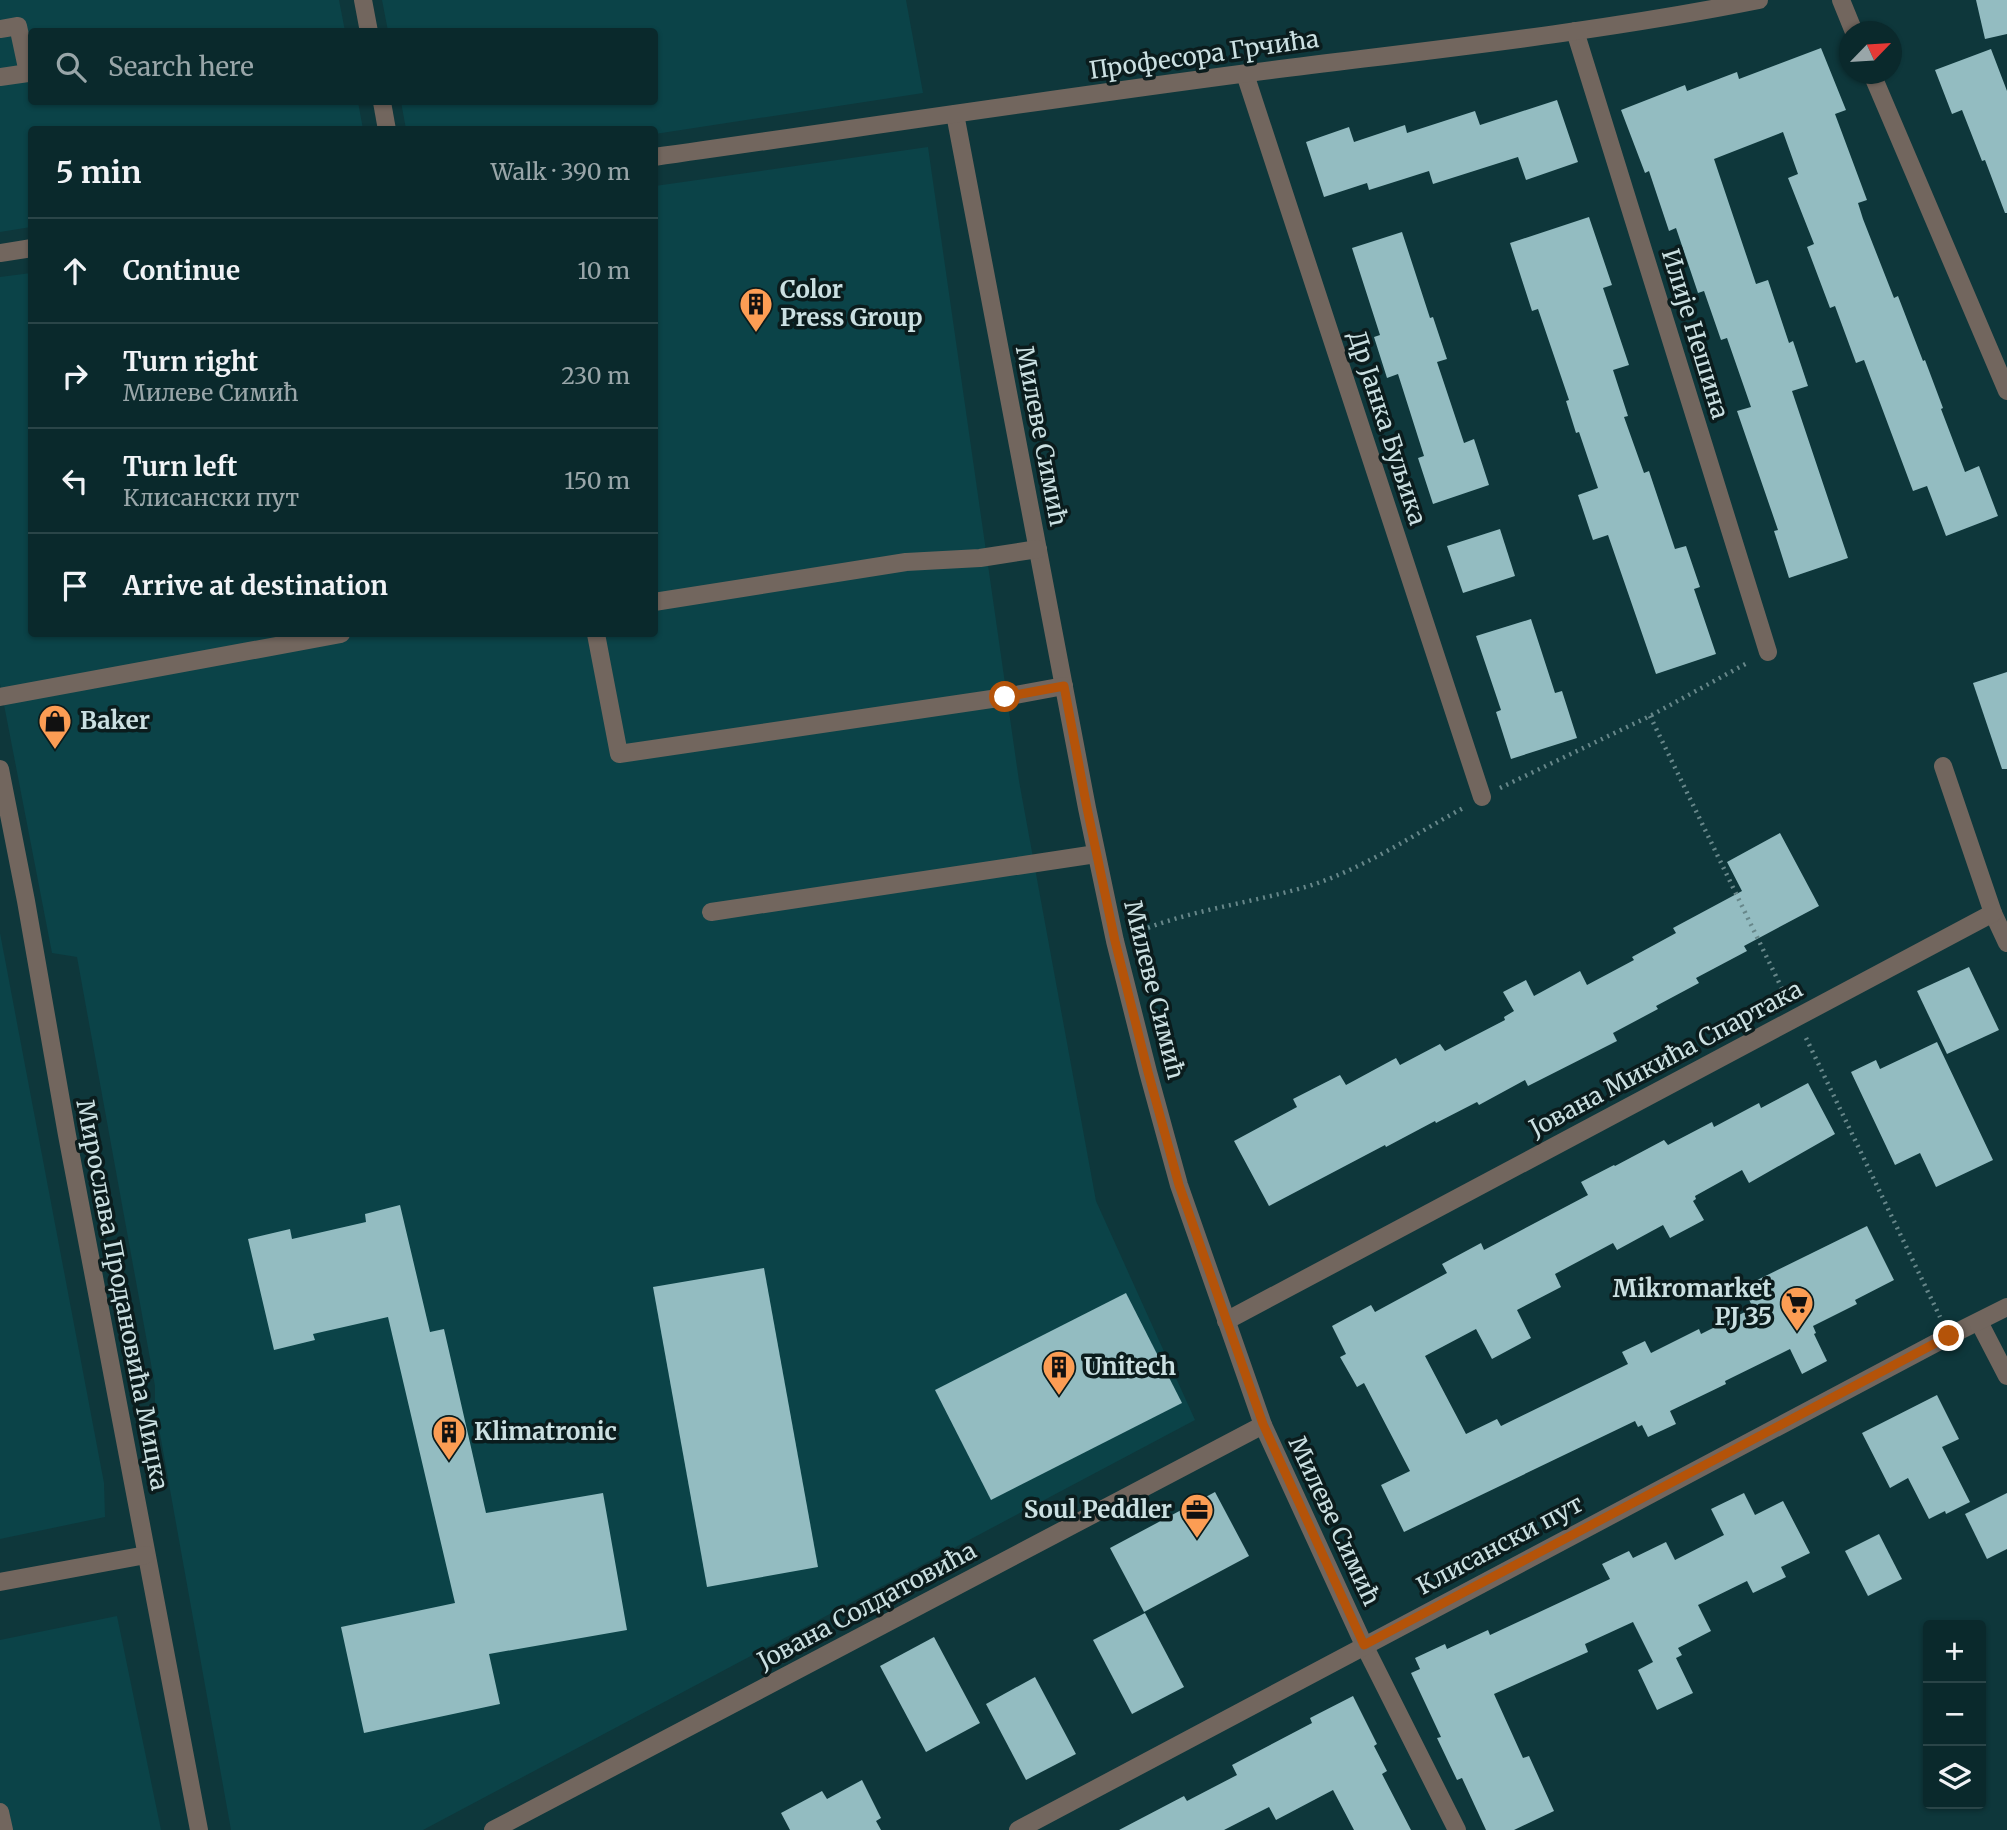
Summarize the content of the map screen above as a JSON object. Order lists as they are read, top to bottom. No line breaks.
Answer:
{"streets":{"street":["Професора Грчића","Илије Нешина","Др Јанка Буљика","Милеве Симић","Јована Микића Спартака","Мирослава Продановића Мицка","Клисански пут","Јована Солдатовића"]},"crossings":[["Професора Грчића","Илије Нешина"],["Професора Грчића","Др Јанка Буљика"],["Професора Грчића","Милеве Симић"],["Милеве Симић","Јована Микића Спартака"],["Милеве Симић","Клисански пут"],["Милеве Симић","Јована Солдатовића"]],"places":{"building":["Color Press Group","Unitech","Klimatronic"],"shop":["Baker"],"supermarket":["Mikromarket PJ 35"],"office":["Soul Peddler"]},"north":"top right","page":{"search":"Search here","heading":["5 min","Walk · 390 m"],"list":[["Continue","10 m"],["Turn right","Милеве Симић","230 m"],["Turn left","Клисански пут","150 m"],"Arrive at destination"],"map_buttons":["+","−"]}}
